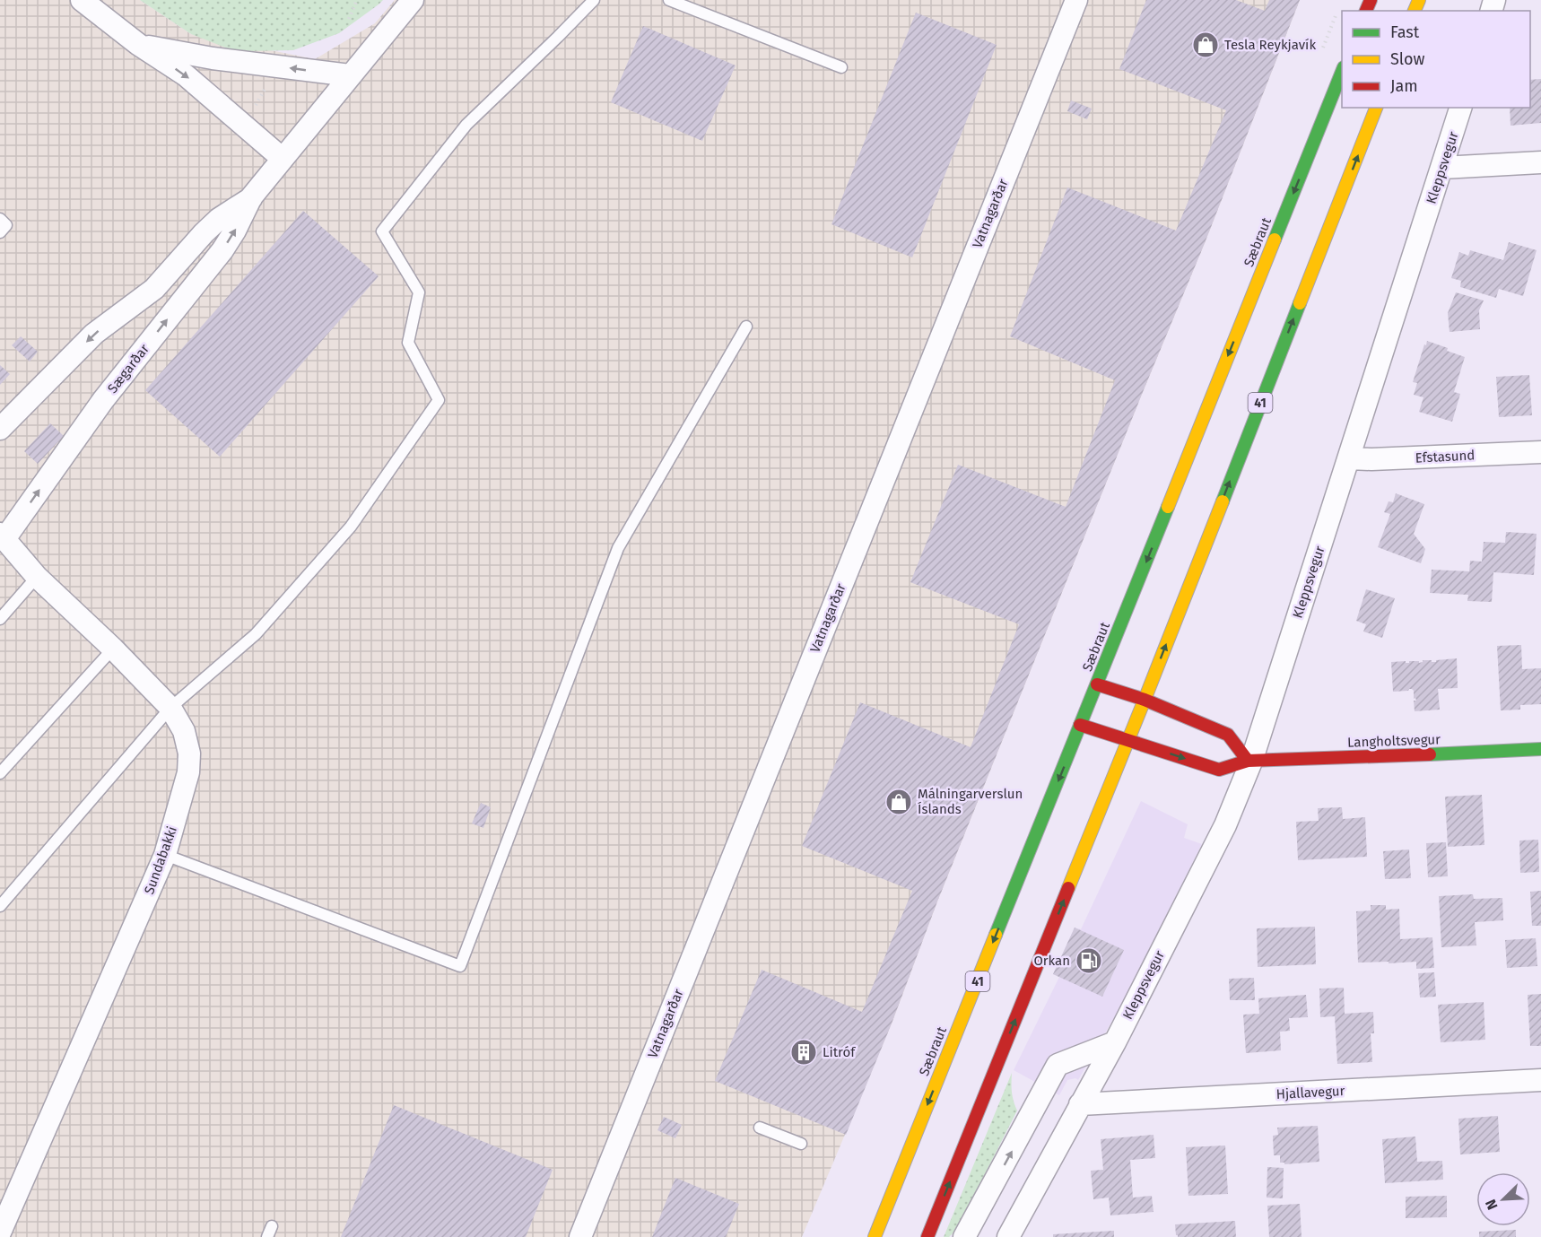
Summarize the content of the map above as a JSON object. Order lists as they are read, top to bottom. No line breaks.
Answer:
{"streets":{"main road":["Sæbraut","41","Langholtsvegur"],"street":["Kleppsvegur","Vatnagarðar","Sægarðar","Efstasund","Sundabakki","Hjallavegur"]},"crossings":[["Kleppsvegur","Efstasund"],["Kleppsvegur","Langholtsvegur"],["Kleppsvegur","Hjallavegur"],["Sæbraut","Langholtsvegur"],["Sægarðar","Sundabakki"],["41","Langholtsvegur"]],"places":{"shop":["Tesla Reykjavík","Málningarverslun Íslands"],"fuel station":["Orkan"],"building":["Litróf"]},"legend":["Fast","Slow","Jam"],"north":"bottom left"}
